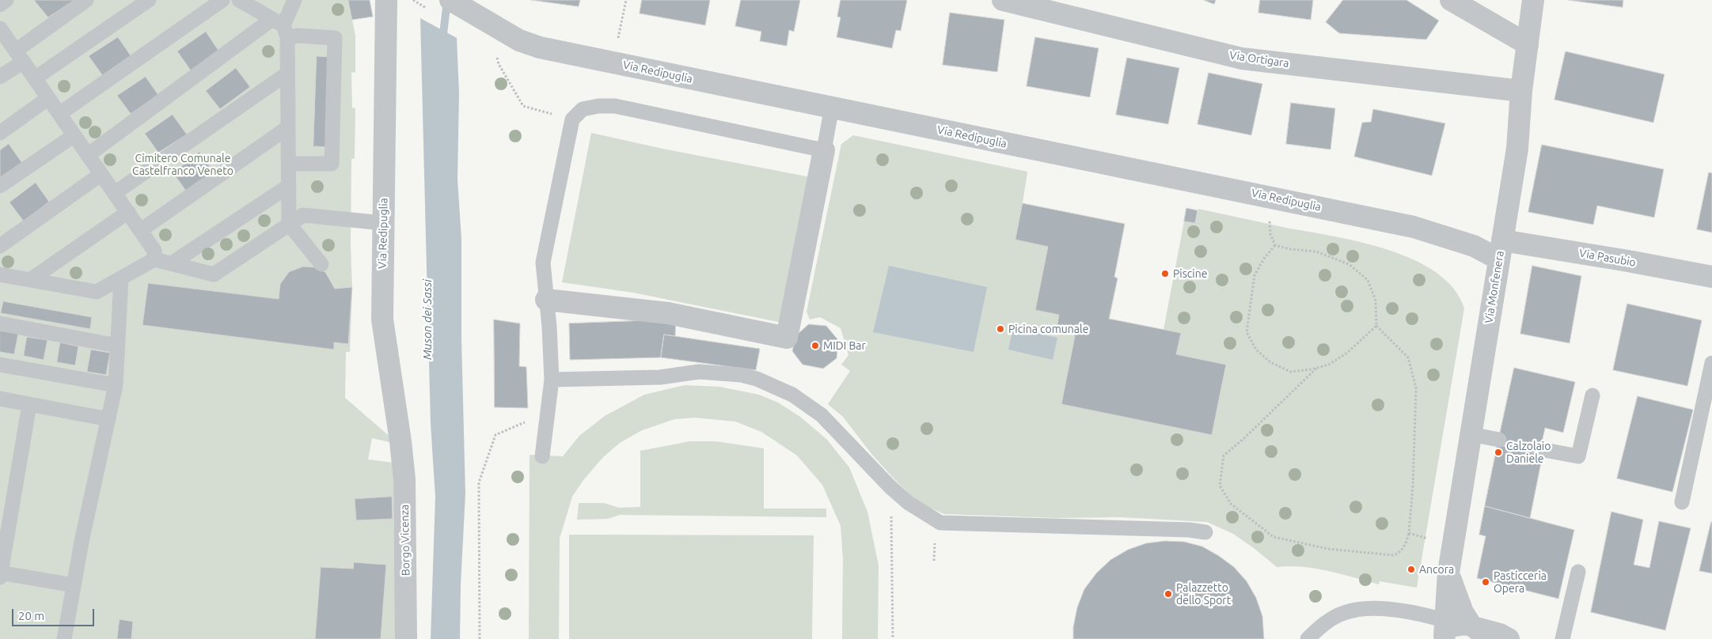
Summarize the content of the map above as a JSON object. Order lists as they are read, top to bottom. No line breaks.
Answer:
{"streets":{"street":["Via Ortigara","Via Redipuglia","Via Pasubio","Via Monfenera","Borgo Vicenza"]},"crossings":[["Via Ortigara","Via Monfenera"],["Via Redipuglia","Via Pasubio"],["Via Redipuglia","Via Monfenera"],["Via Redipuglia","Borgo Vicenza"],["Via Pasubio","Via Monfenera"]],"water":["Muson dei Sassi"],"parks":["Cimitero Comunale Castelfranco Veneto"],"places":["Piscine","Picina comunale","MIDI Bar","Calzolaio Daniele","Ancora","Pasticceria Opera","Palazzetto dello Sport"],"scale_bar":"20 m"}
